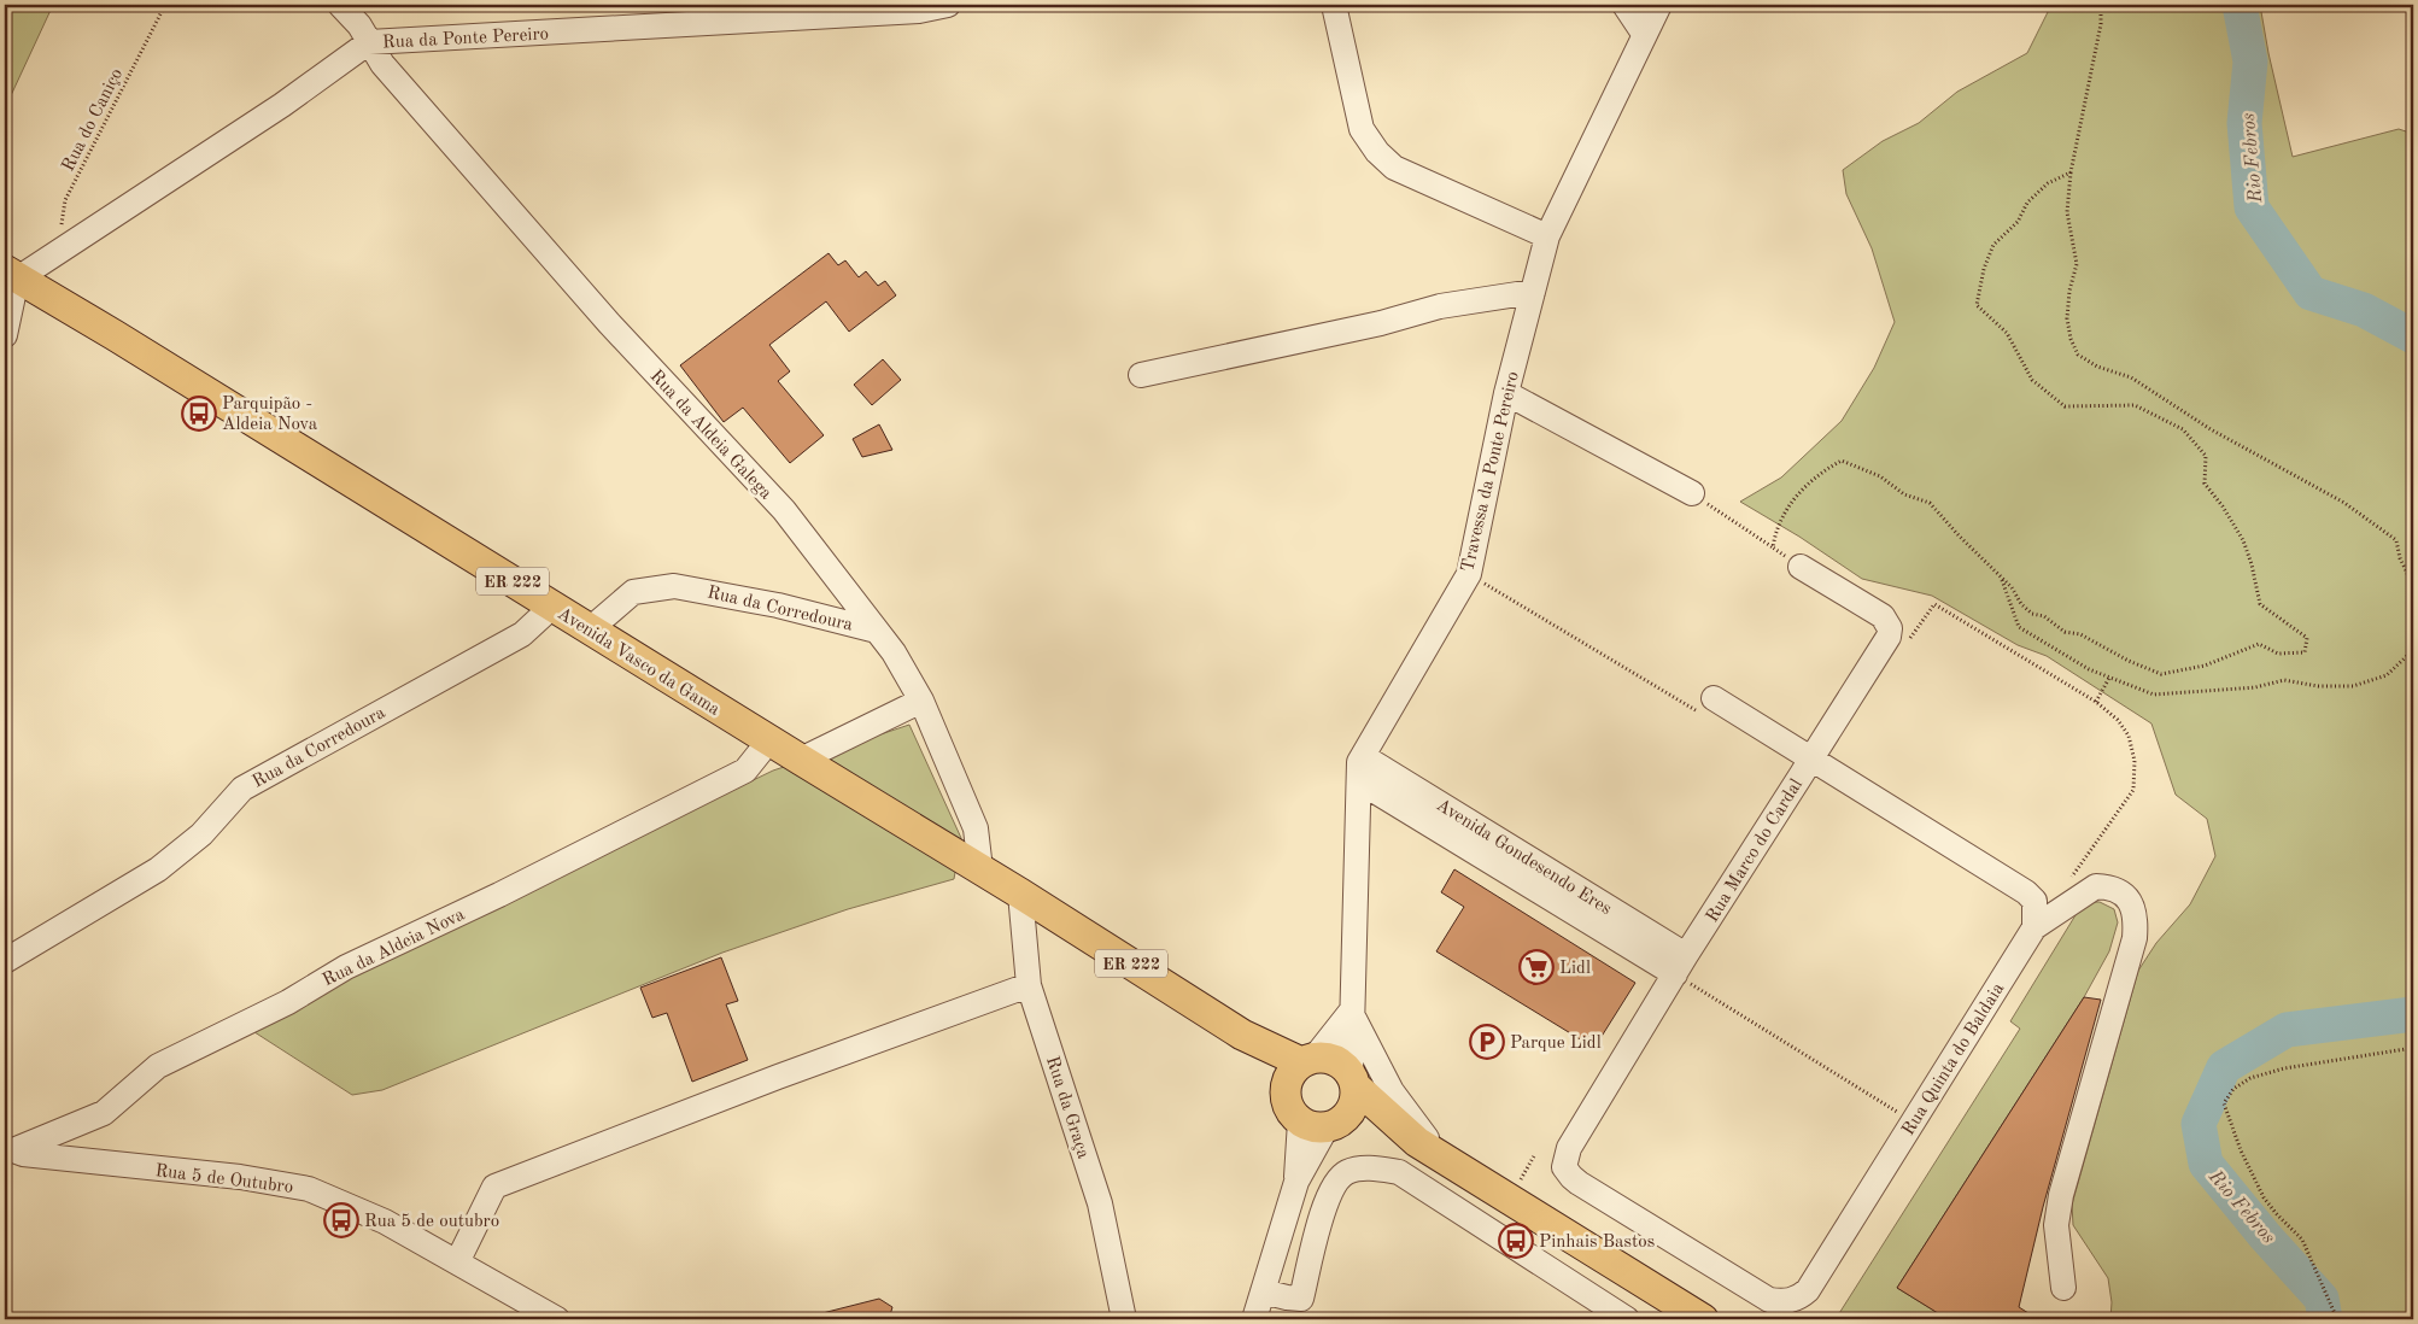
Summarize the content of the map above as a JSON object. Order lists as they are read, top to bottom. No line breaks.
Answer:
{"streets":{"main road":["ER 222","Avenida Vasco da Gama"],"street":["Rua da Ponte Pereiro","Rua da Aldeia Galega","Travessa da Ponte Pereiro","Rua da Corredoura","Rua Marco do Cardal","Avenida Gondesendo Eres","Rua da Aldeia Nova","Rua Quinta do Baldaia","Rua da Graça","Rua 5 de Outubro"],"path":["Rua do Caniço"]},"crossings":[["Rua da Ponte Pereiro","Rua do Caniço"],["Rua da Ponte Pereiro","Rua da Aldeia Galega"],["Rua da Ponte Pereiro","Avenida Vasco da Gama"],["Rua da Aldeia Galega","Rua da Corredoura"],["Rua da Aldeia Galega","Avenida Vasco da Gama"],["Travessa da Ponte Pereiro","Avenida Vasco da Gama"],["Travessa da Ponte Pereiro","Avenida Gondesendo Eres"],["Rua da Corredoura","Avenida Vasco da Gama"],["Avenida Vasco da Gama","Rua da Aldeia Nova"],["Avenida Vasco da Gama","Rua da Graça"],["Rua Marco do Cardal","Avenida Gondesendo Eres"],["Rua Marco do Cardal","Rua Quinta do Baldaia"],["Rua da Aldeia Nova","Rua 5 de Outubro"]],"water":["Rio Febros"],"places":{"bus stop":["Parquipão - Aldeia Nova","Rua 5 de outubro","Pinhais Bastos"],"supermarket":["Lidl"],"parking":["Parque Lidl"]}}
